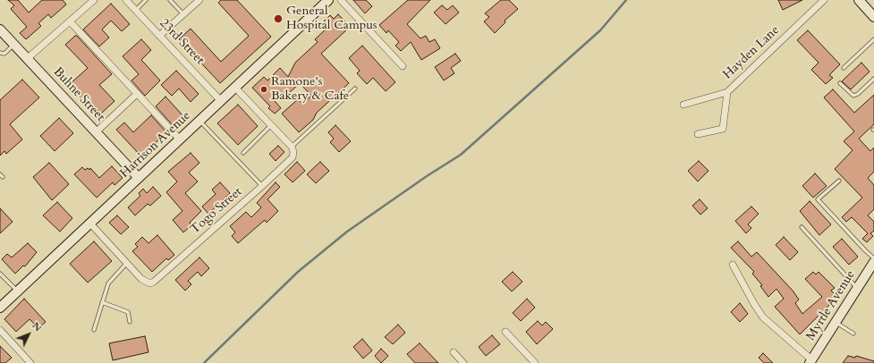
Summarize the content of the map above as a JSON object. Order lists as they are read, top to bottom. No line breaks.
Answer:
{"streets":{"main road":["Buhne Street","Harrison Avenue","Myrtle Avenue"],"street":["23rd Street","Hayden Lane","Togo Street"]},"crossings":[["23rd Street","Harrison Avenue"],["Buhne Street","Harrison Avenue"]],"places":["General Hospital Campus","Ramone's Bakery & Cafe"],"north":"top right"}
